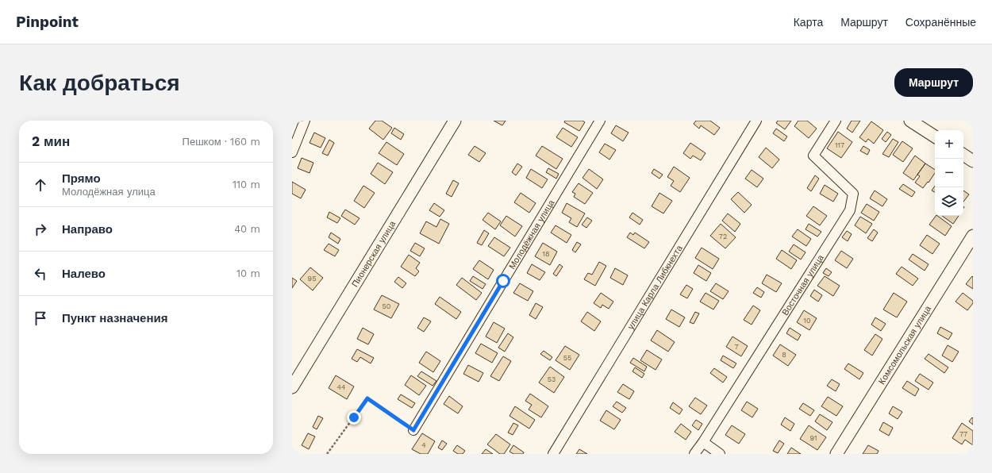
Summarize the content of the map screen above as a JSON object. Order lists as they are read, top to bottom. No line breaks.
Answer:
{"streets":{"street":["Молодёжная улица","Пионерская улица","Восточная улица","улица Карла Либкнехта","Комсомольская улица"]},"house_numbers":["117","72","18","95","50","10","7","8","55","53","44","77","91","4"],"page":{"header":"Pinpoint","nav":["Карта","Маршрут","Сохранённые"],"buttons":"Маршрут","title":"Как добраться","heading":["2 мин","Пешком · 160 m"],"map_buttons":["+","−"],"list":[["Прямо","Молодёжная улица","110 m"],["Направо","40 m"],["Налево","10 m"],"Пункт назначения"]}}
